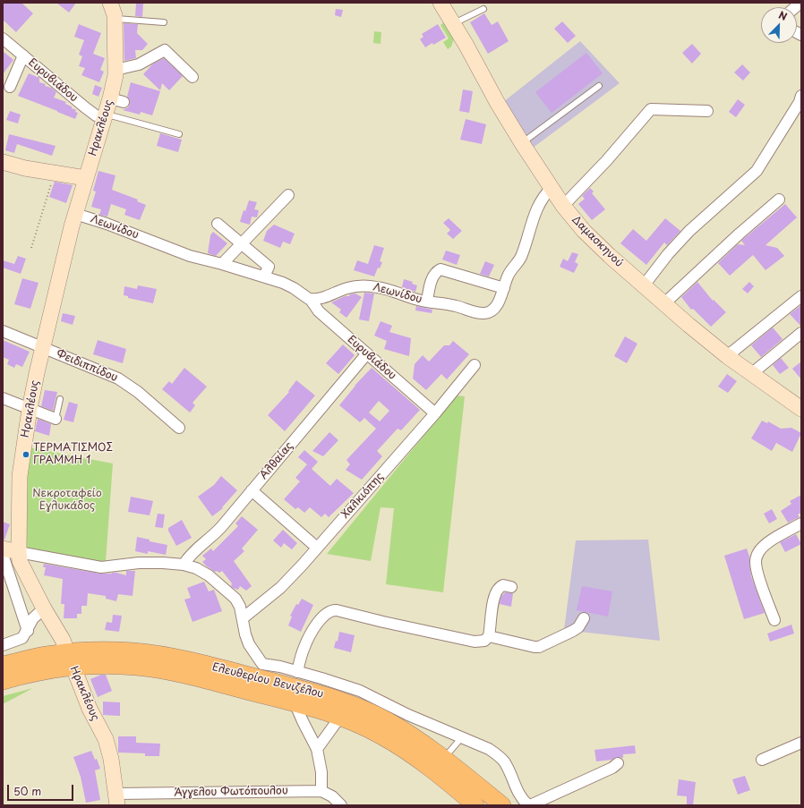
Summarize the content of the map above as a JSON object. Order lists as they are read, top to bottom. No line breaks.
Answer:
{"streets":{"main road":["Ελευθερίου Βενιζέλου"],"street":["Ευρυβιάδου","Ηρακλέους","Λεωνίδου","Δαμασκηνού","Φειδιππίδου","Αλθαίας","Χαλκιόπης","Άγγελου Φωτόπουλου"]},"crossings":[["Ευρυβιάδου","Ηρακλέους"],["Ευρυβιάδου","Λεωνίδου"],["Ευρυβιάδου","Αλθαίας"],["Ευρυβιάδου","Χαλκιόπης"],["Ηρακλέους","Λεωνίδου"],["Ηρακλέους","Φειδιππίδου"],["Ηρακλέους","Ελευθερίου Βενιζέλου"],["Ηρακλέους","Άγγελου Φωτόπουλου"],["Λεωνίδου","Δαμασκηνού"]],"parks":["Νεκροταφείο Εγλυκάδος"],"places":["ΤΕΡΜΑΤΙΣΜΟΣ ΓΡΑΜΜΗ 1"],"scale_bar":"50 m","north":"top right"}
